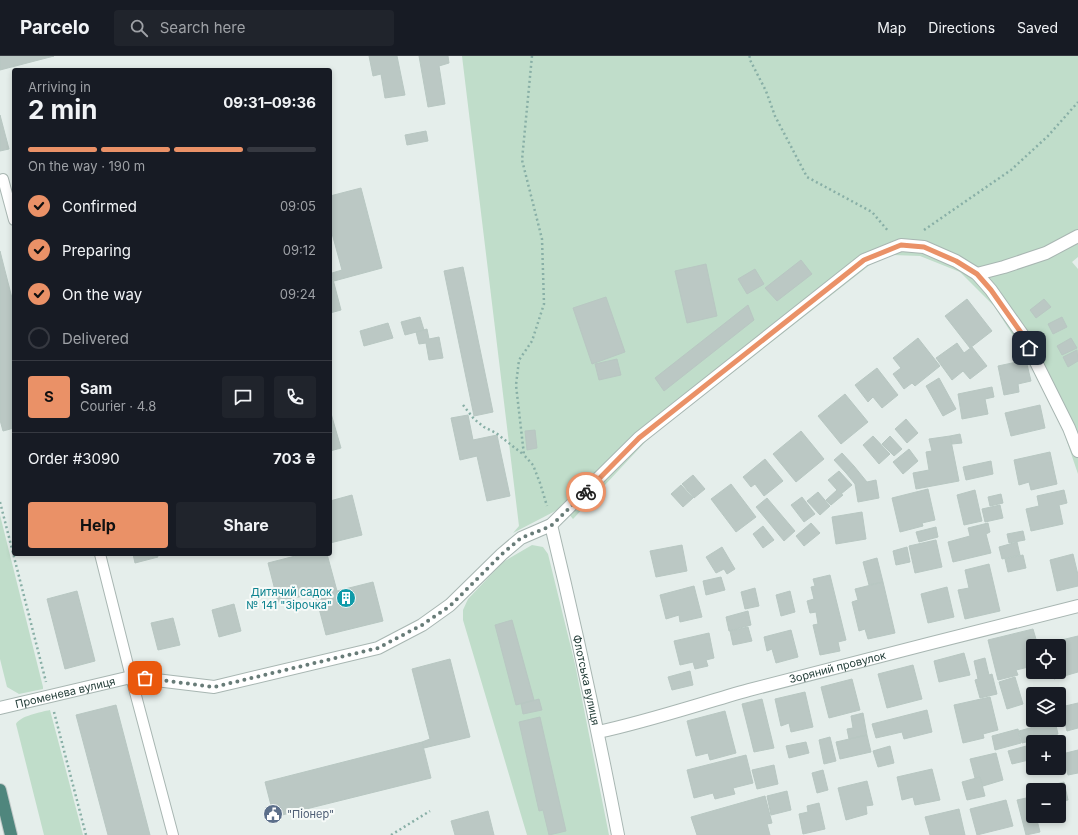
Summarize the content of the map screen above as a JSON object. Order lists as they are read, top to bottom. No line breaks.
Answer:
{"streets":{"street":["Зоряний провулок","Флотська вулиця","Променева вулиця"]},"crossings":[["Зоряний провулок","Флотська вулиця"]],"places":{"building":["Дитячий садок № 141 \"Зірочка\""],"public building":["\"Піонер\""]},"page":{"header":"Parcelo","search":"Search here","nav":["Map","Directions","Saved"],"heading":["2 min","Arriving in","09:31–09:36"],"panel":["Sam","Courier · 4.8","Order #3090","703 ₴"],"bar":"On the way · 190 m","list":[["Confirmed","09:05"],["Preparing","09:12"],["On the way","09:24"],"Delivered"],"round":"S","buttons":["Help","Share"],"map_buttons":["+","−"]}}
